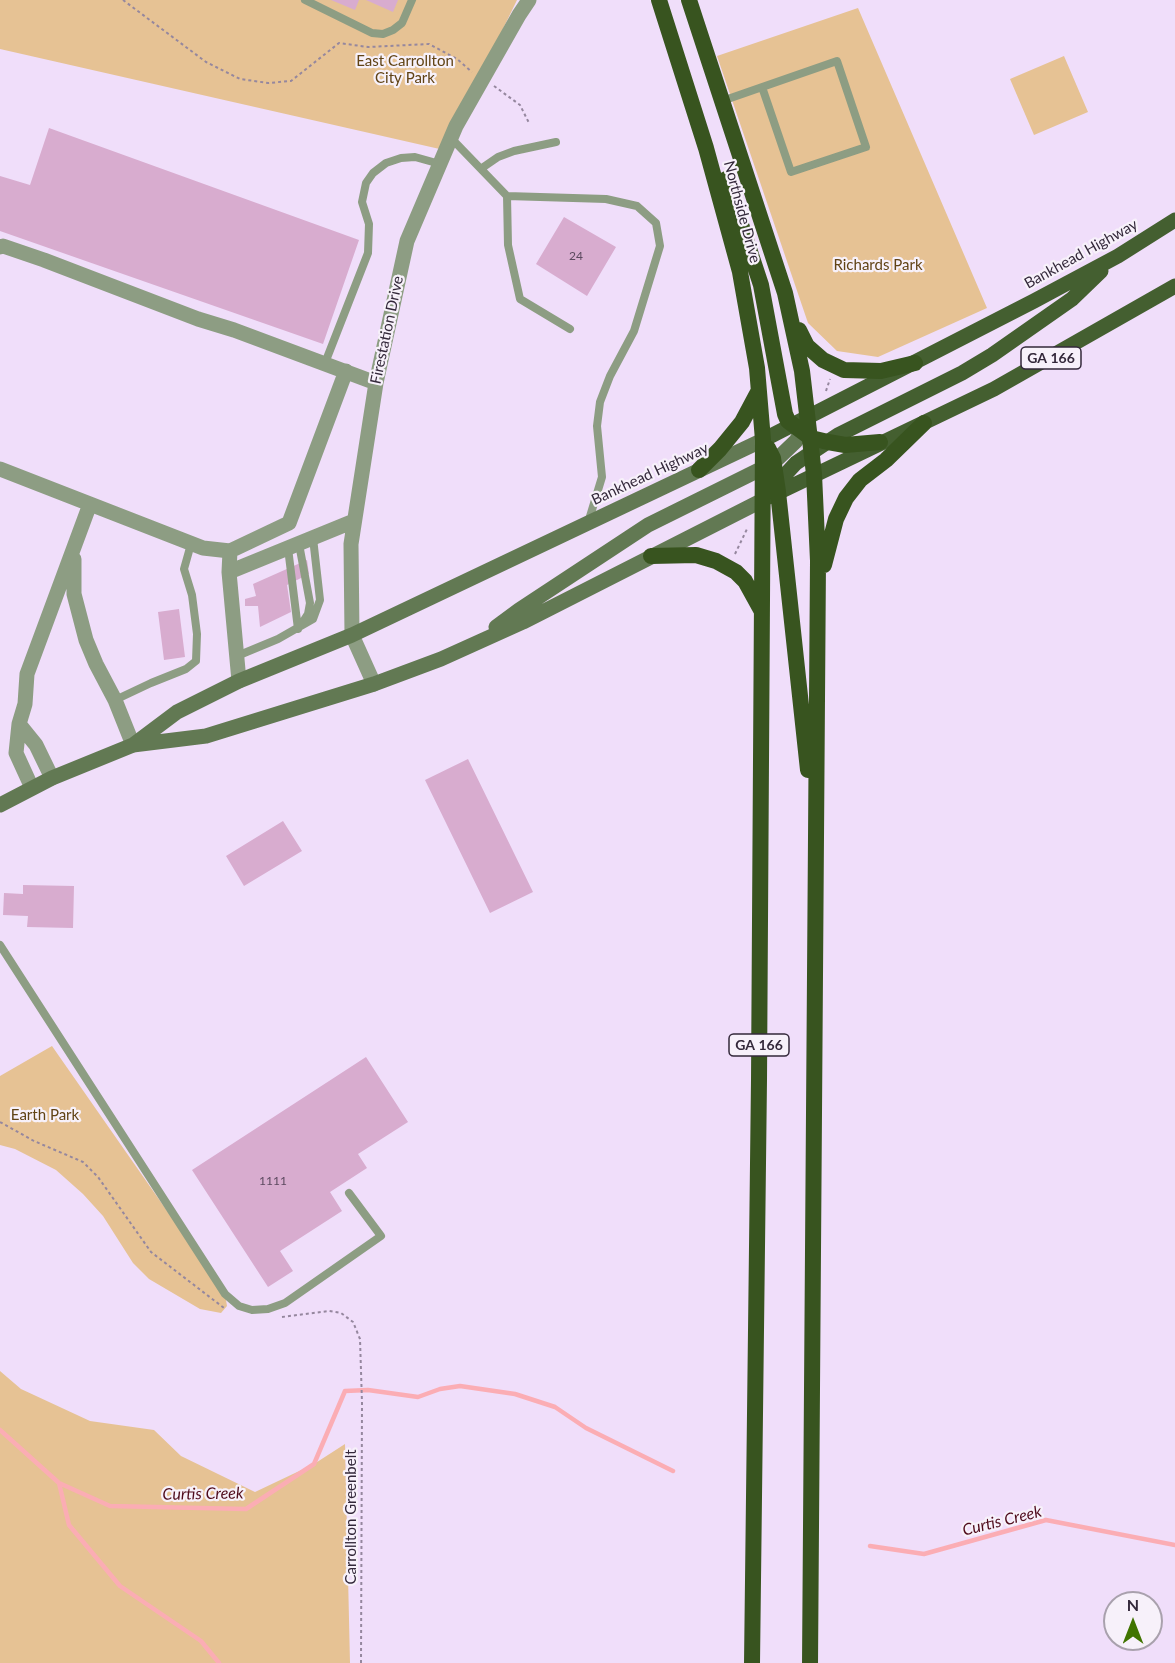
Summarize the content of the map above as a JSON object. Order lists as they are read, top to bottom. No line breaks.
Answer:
{"streets":{"highway":["Northside Drive","GA 166"],"main road":["Bankhead Highway"],"street":["Firestation Drive"],"path":["Carrollton Greenbelt"]},"crossings":[["Northside Drive","Bankhead Highway"],["Northside Drive","GA 166"],["Bankhead Highway","Firestation Drive"],["Bankhead Highway","GA 166"]],"water":["Curtis Creek"],"parks":["East Carrollton City Park","Richards Park","Earth Park"],"house_numbers":["24","1111"],"north":"top"}
